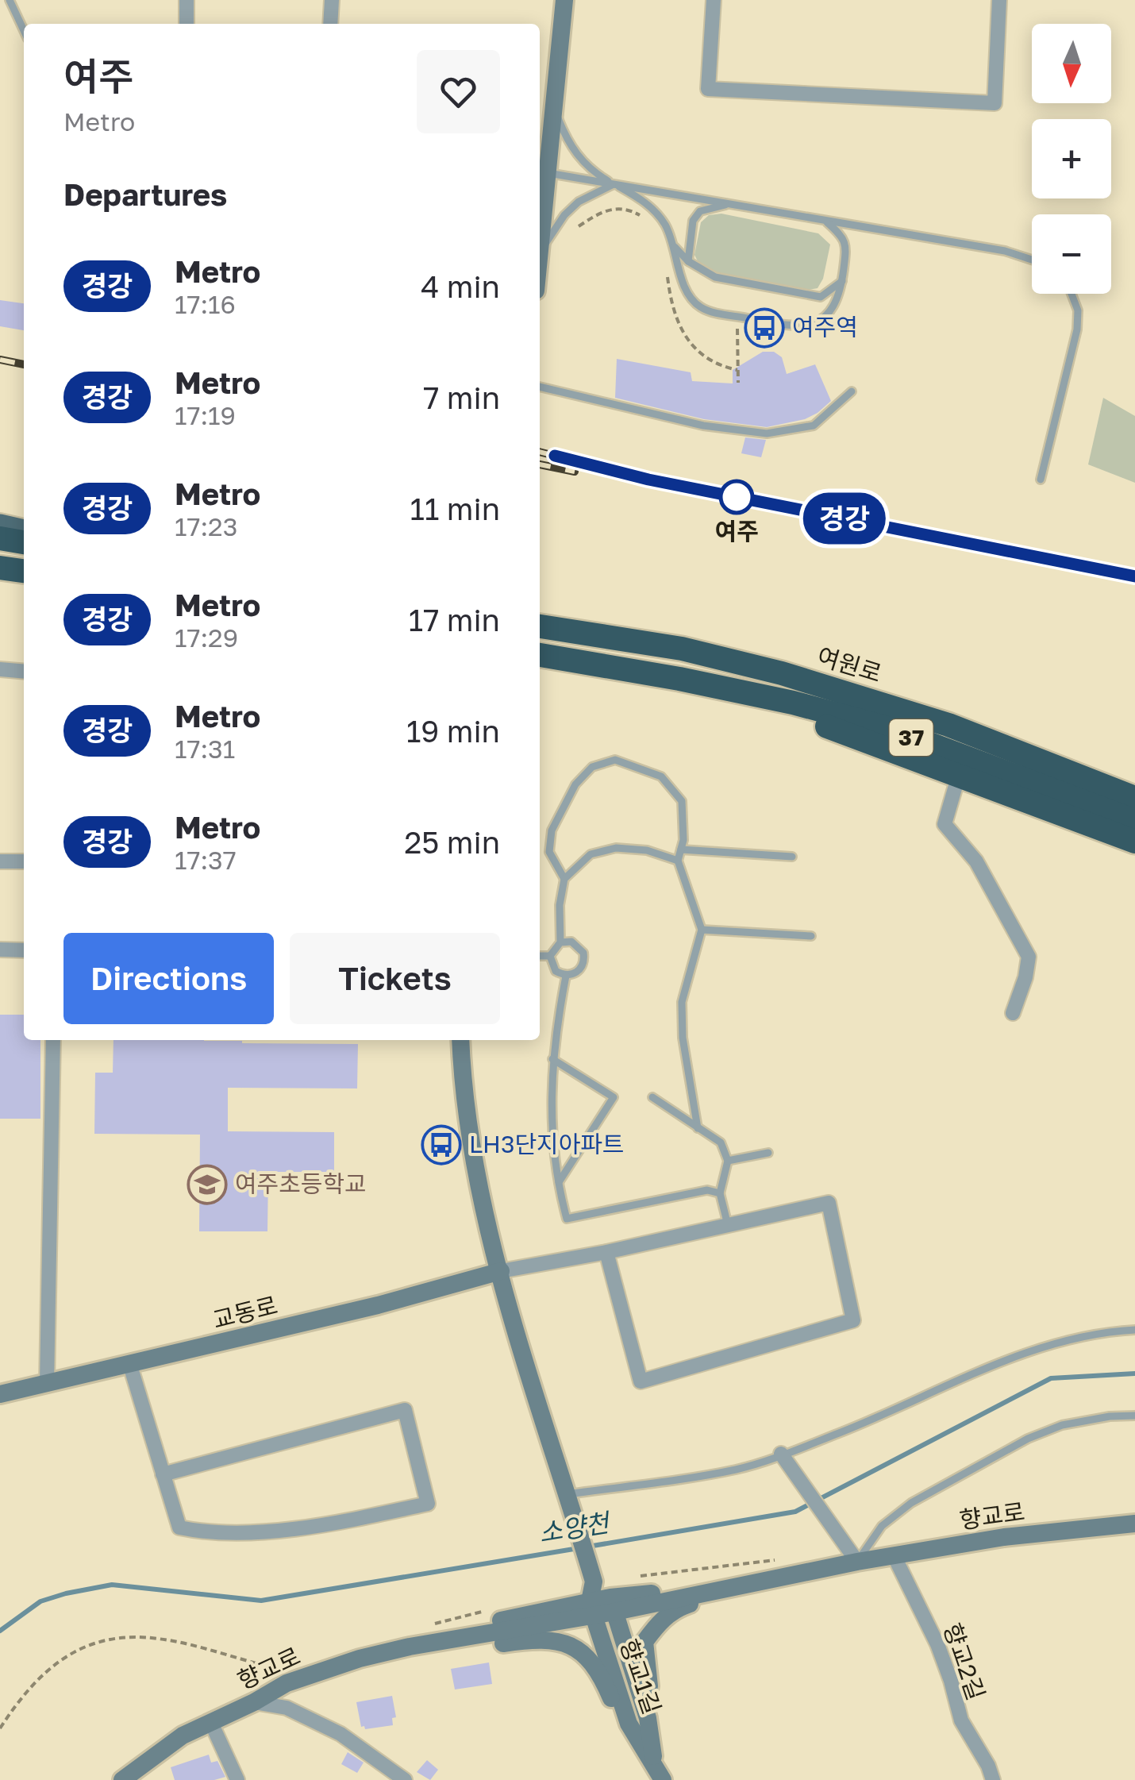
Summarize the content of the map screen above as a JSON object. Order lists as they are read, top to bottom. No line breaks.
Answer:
{"streets":{"highway":["여원로","37"],"street":["교동로","향교로","향교2길","향교1길"]},"crossings":[["향교로","향교2길"],["향교로","향교1길"]],"water":["소양천"],"places":{"bus stop":["여주역","LH3단지아파트"],"other":["여주"],"school or university":["여주초등학교"]},"lines":["metro line 경강"],"north":"bottom","page":{"on_map":"경강","map_buttons":["+","−"],"heading":[["여주","Metro"],"Departures"],"list":[{"mark":"경강","name":"Metro","note":"17:16","value":"4 min"},{"mark":"경강","name":"Metro","note":"17:19","value":"7 min"},{"mark":"경강","name":"Metro","note":"17:23","value":"11 min"},{"mark":"경강","name":"Metro","note":"17:29","value":"17 min"},{"mark":"경강","name":"Metro","note":"17:31","value":"19 min"},{"mark":"경강","name":"Metro","note":"17:37","value":"25 min"}],"buttons":["Directions","Tickets"]}}
